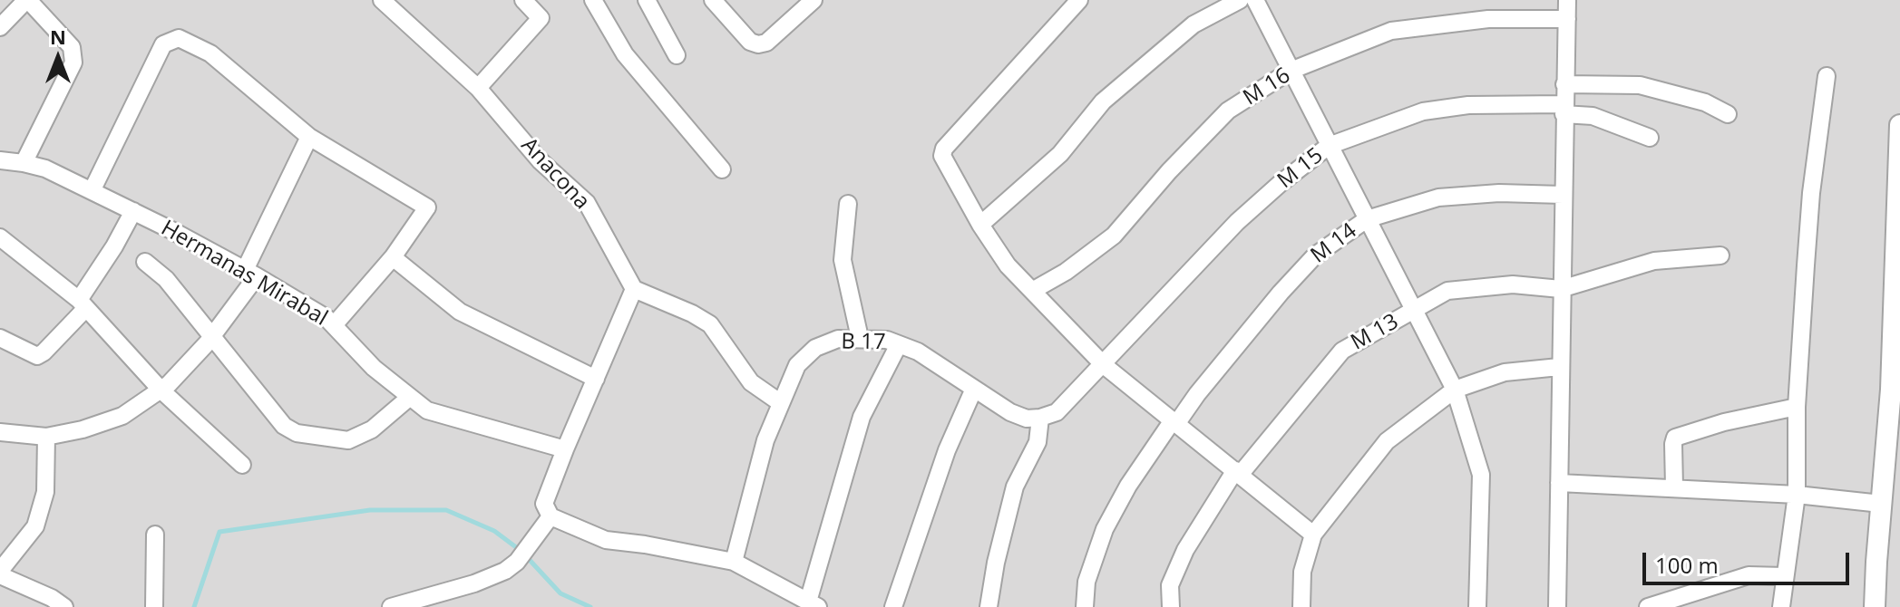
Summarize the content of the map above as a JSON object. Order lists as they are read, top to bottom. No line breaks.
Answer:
{"streets":{"street":["M 16","M 15","Anacona","M 14","Hermanas Mirabal","M 13","B 17"]},"scale_bar":"100 m","north":"top"}
